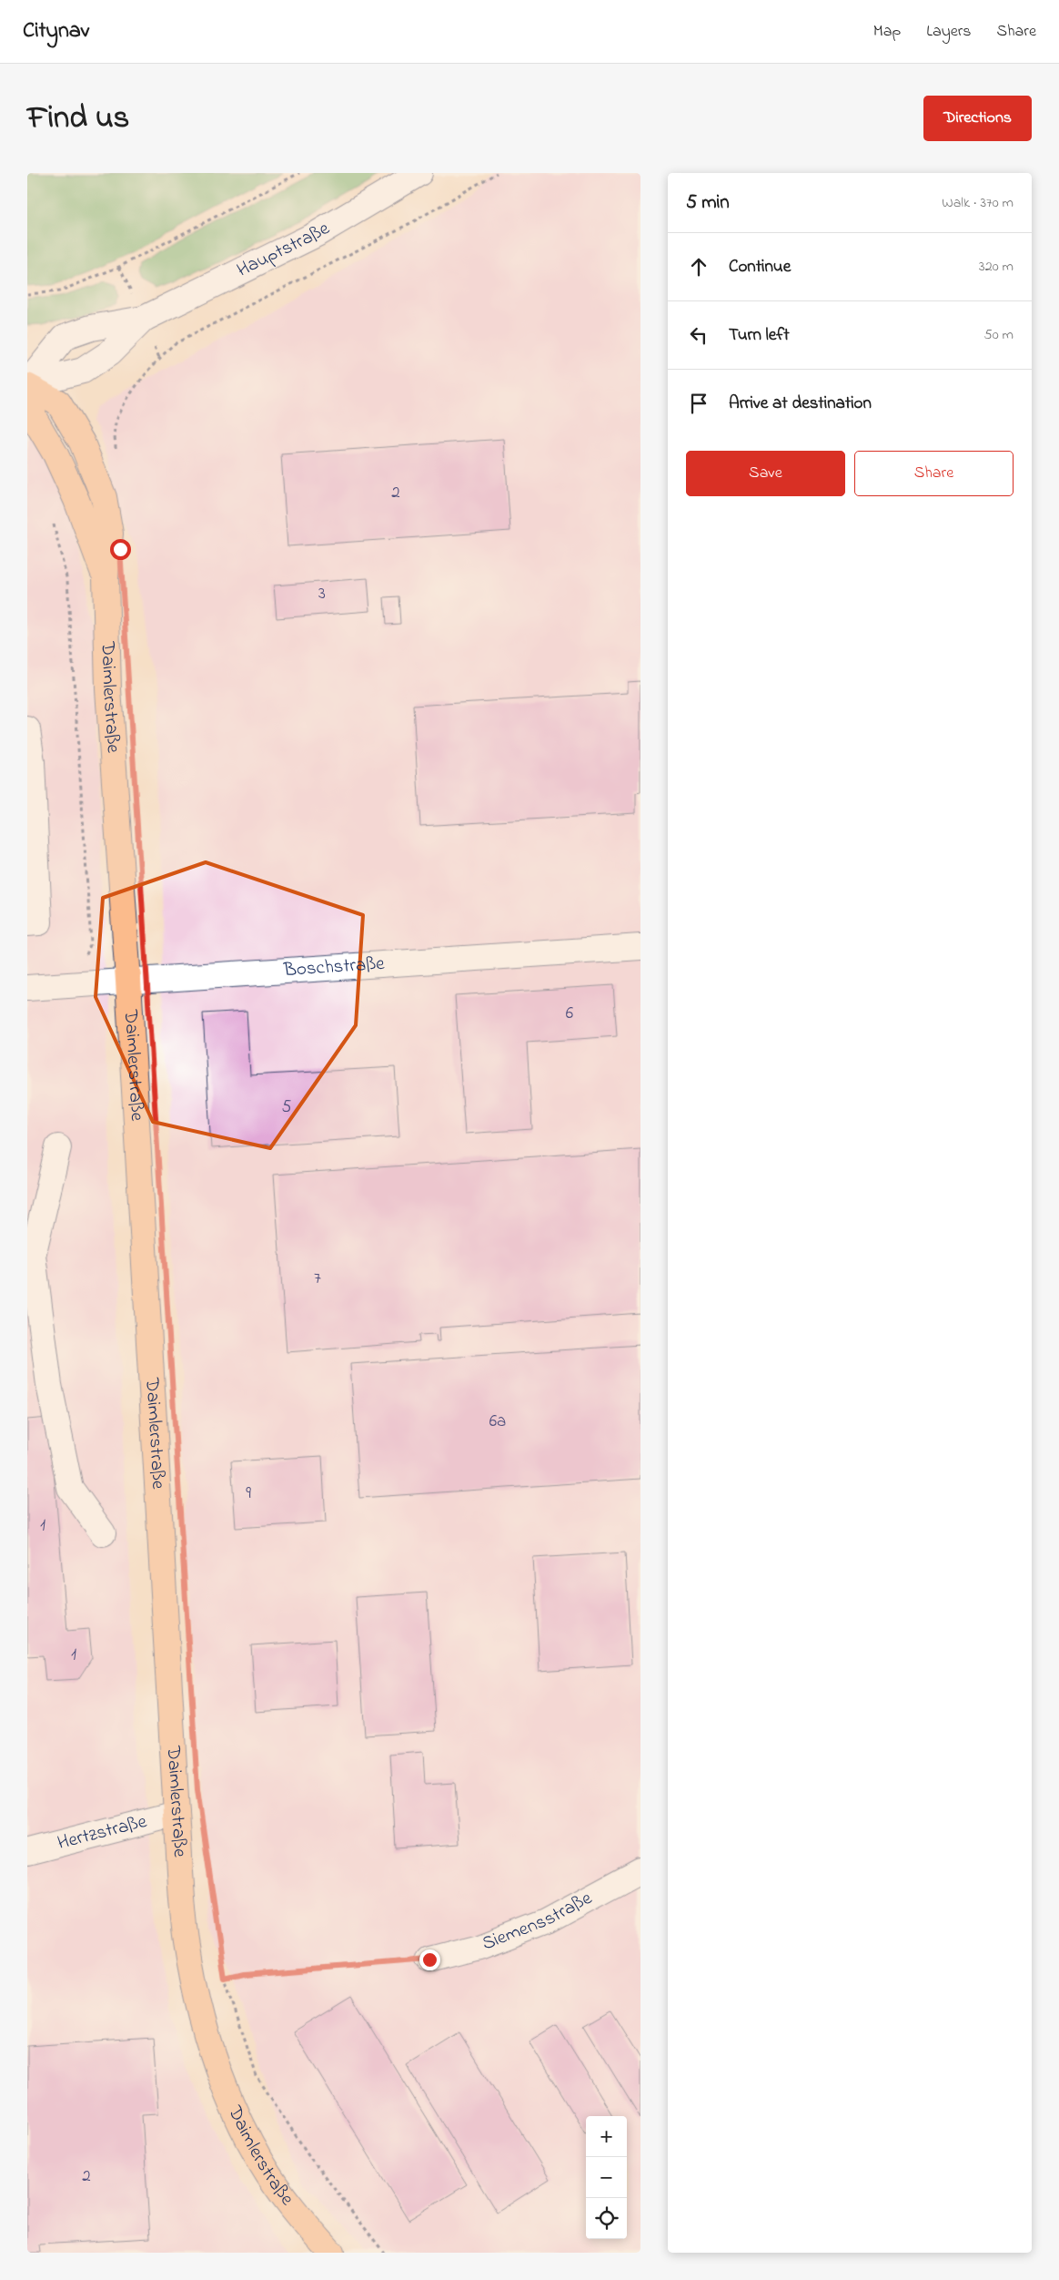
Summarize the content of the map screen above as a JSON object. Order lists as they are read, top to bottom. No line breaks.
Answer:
{"streets":{"main road":["Daimlerstraße"],"street":["Hauptstraße","Boschstraße","Hertzstraße","Siemensstraße"]},"crossings":[["Hauptstraße","Daimlerstraße"],["Daimlerstraße","Boschstraße"],["Daimlerstraße","Hertzstraße"]],"house_numbers":["2","3","6","5","7","6a","9","1","1","2"],"page":{"header":"Citynav","nav":["Map","Layers","Share"],"title":"Find us","buttons":["Directions",["Save","Share"]],"heading":["5 min","Walk · 370 m"],"list":[["Continue","320 m"],["Turn left","50 m"],"Arrive at destination"],"map_buttons":["+","−"]}}
